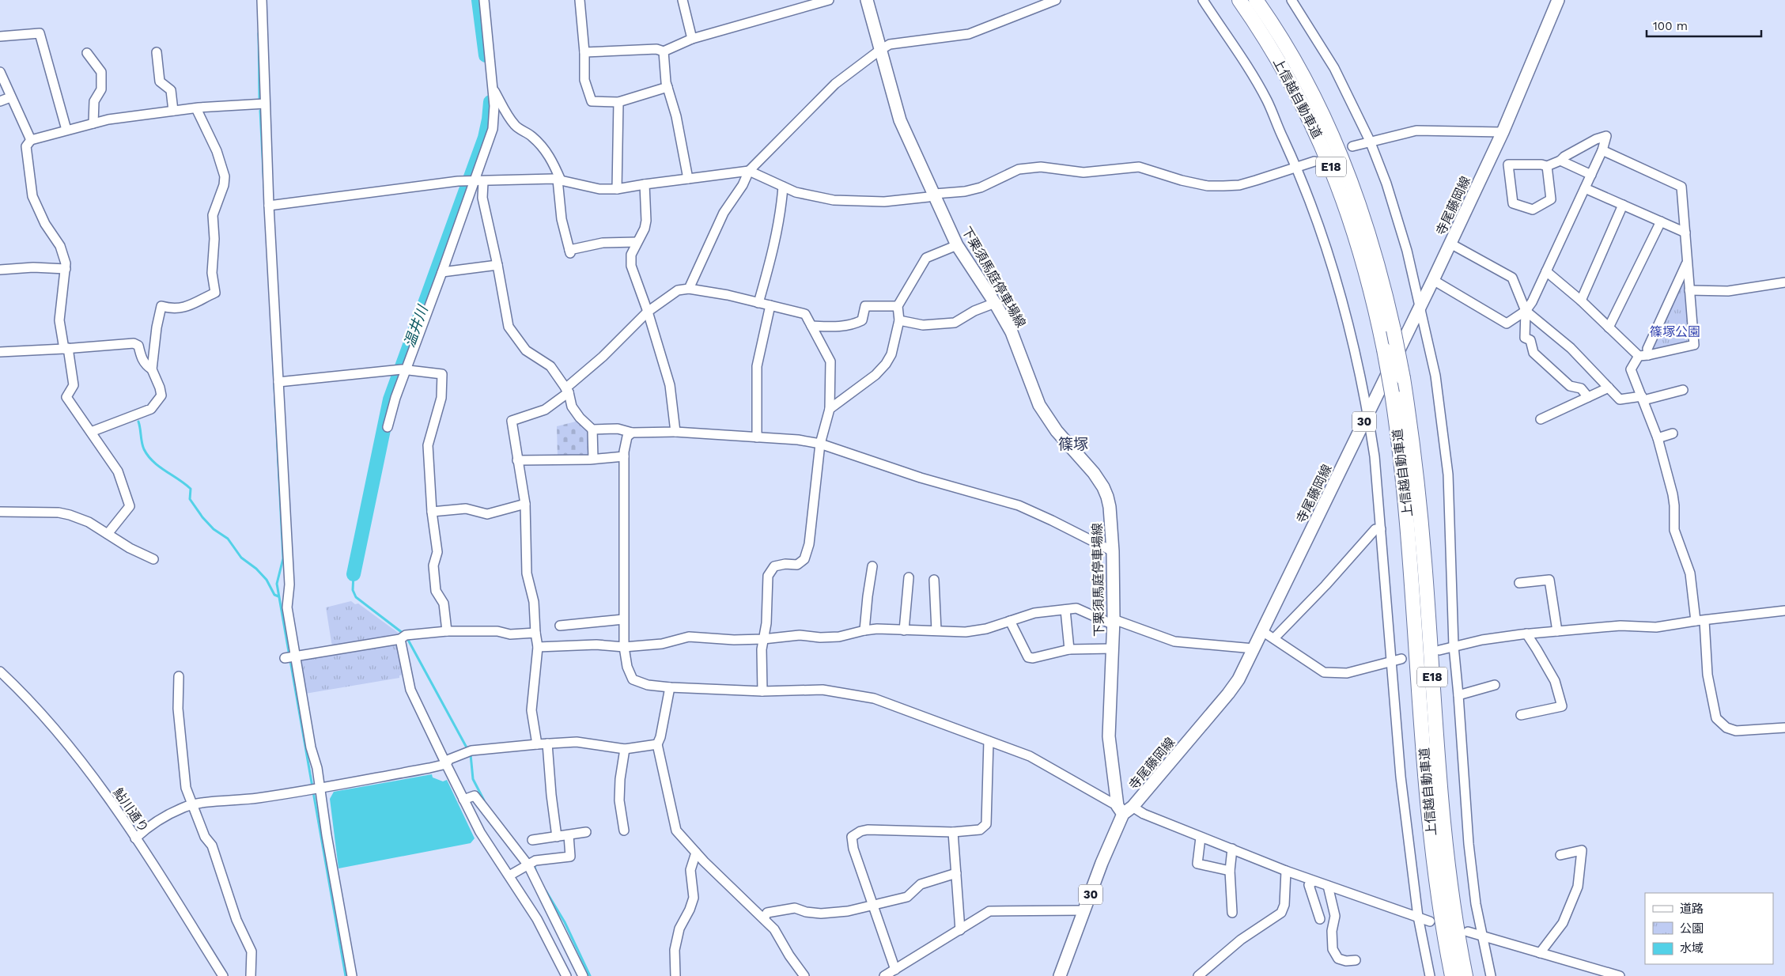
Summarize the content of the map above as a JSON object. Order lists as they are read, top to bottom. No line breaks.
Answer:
{"streets":{"highway":["上信越自動車道","E18"],"main road":["寺尾藤岡線","下栗須馬庭停車場線","30"],"street":["鮎川通り"]},"crossings":[["寺尾藤岡線","下栗須馬庭停車場線"]],"districts":["篠塚"],"water":["温井川"],"parks":["篠塚公園"],"legend":["道路","公園","水域"],"scale_bar":"100 m"}
